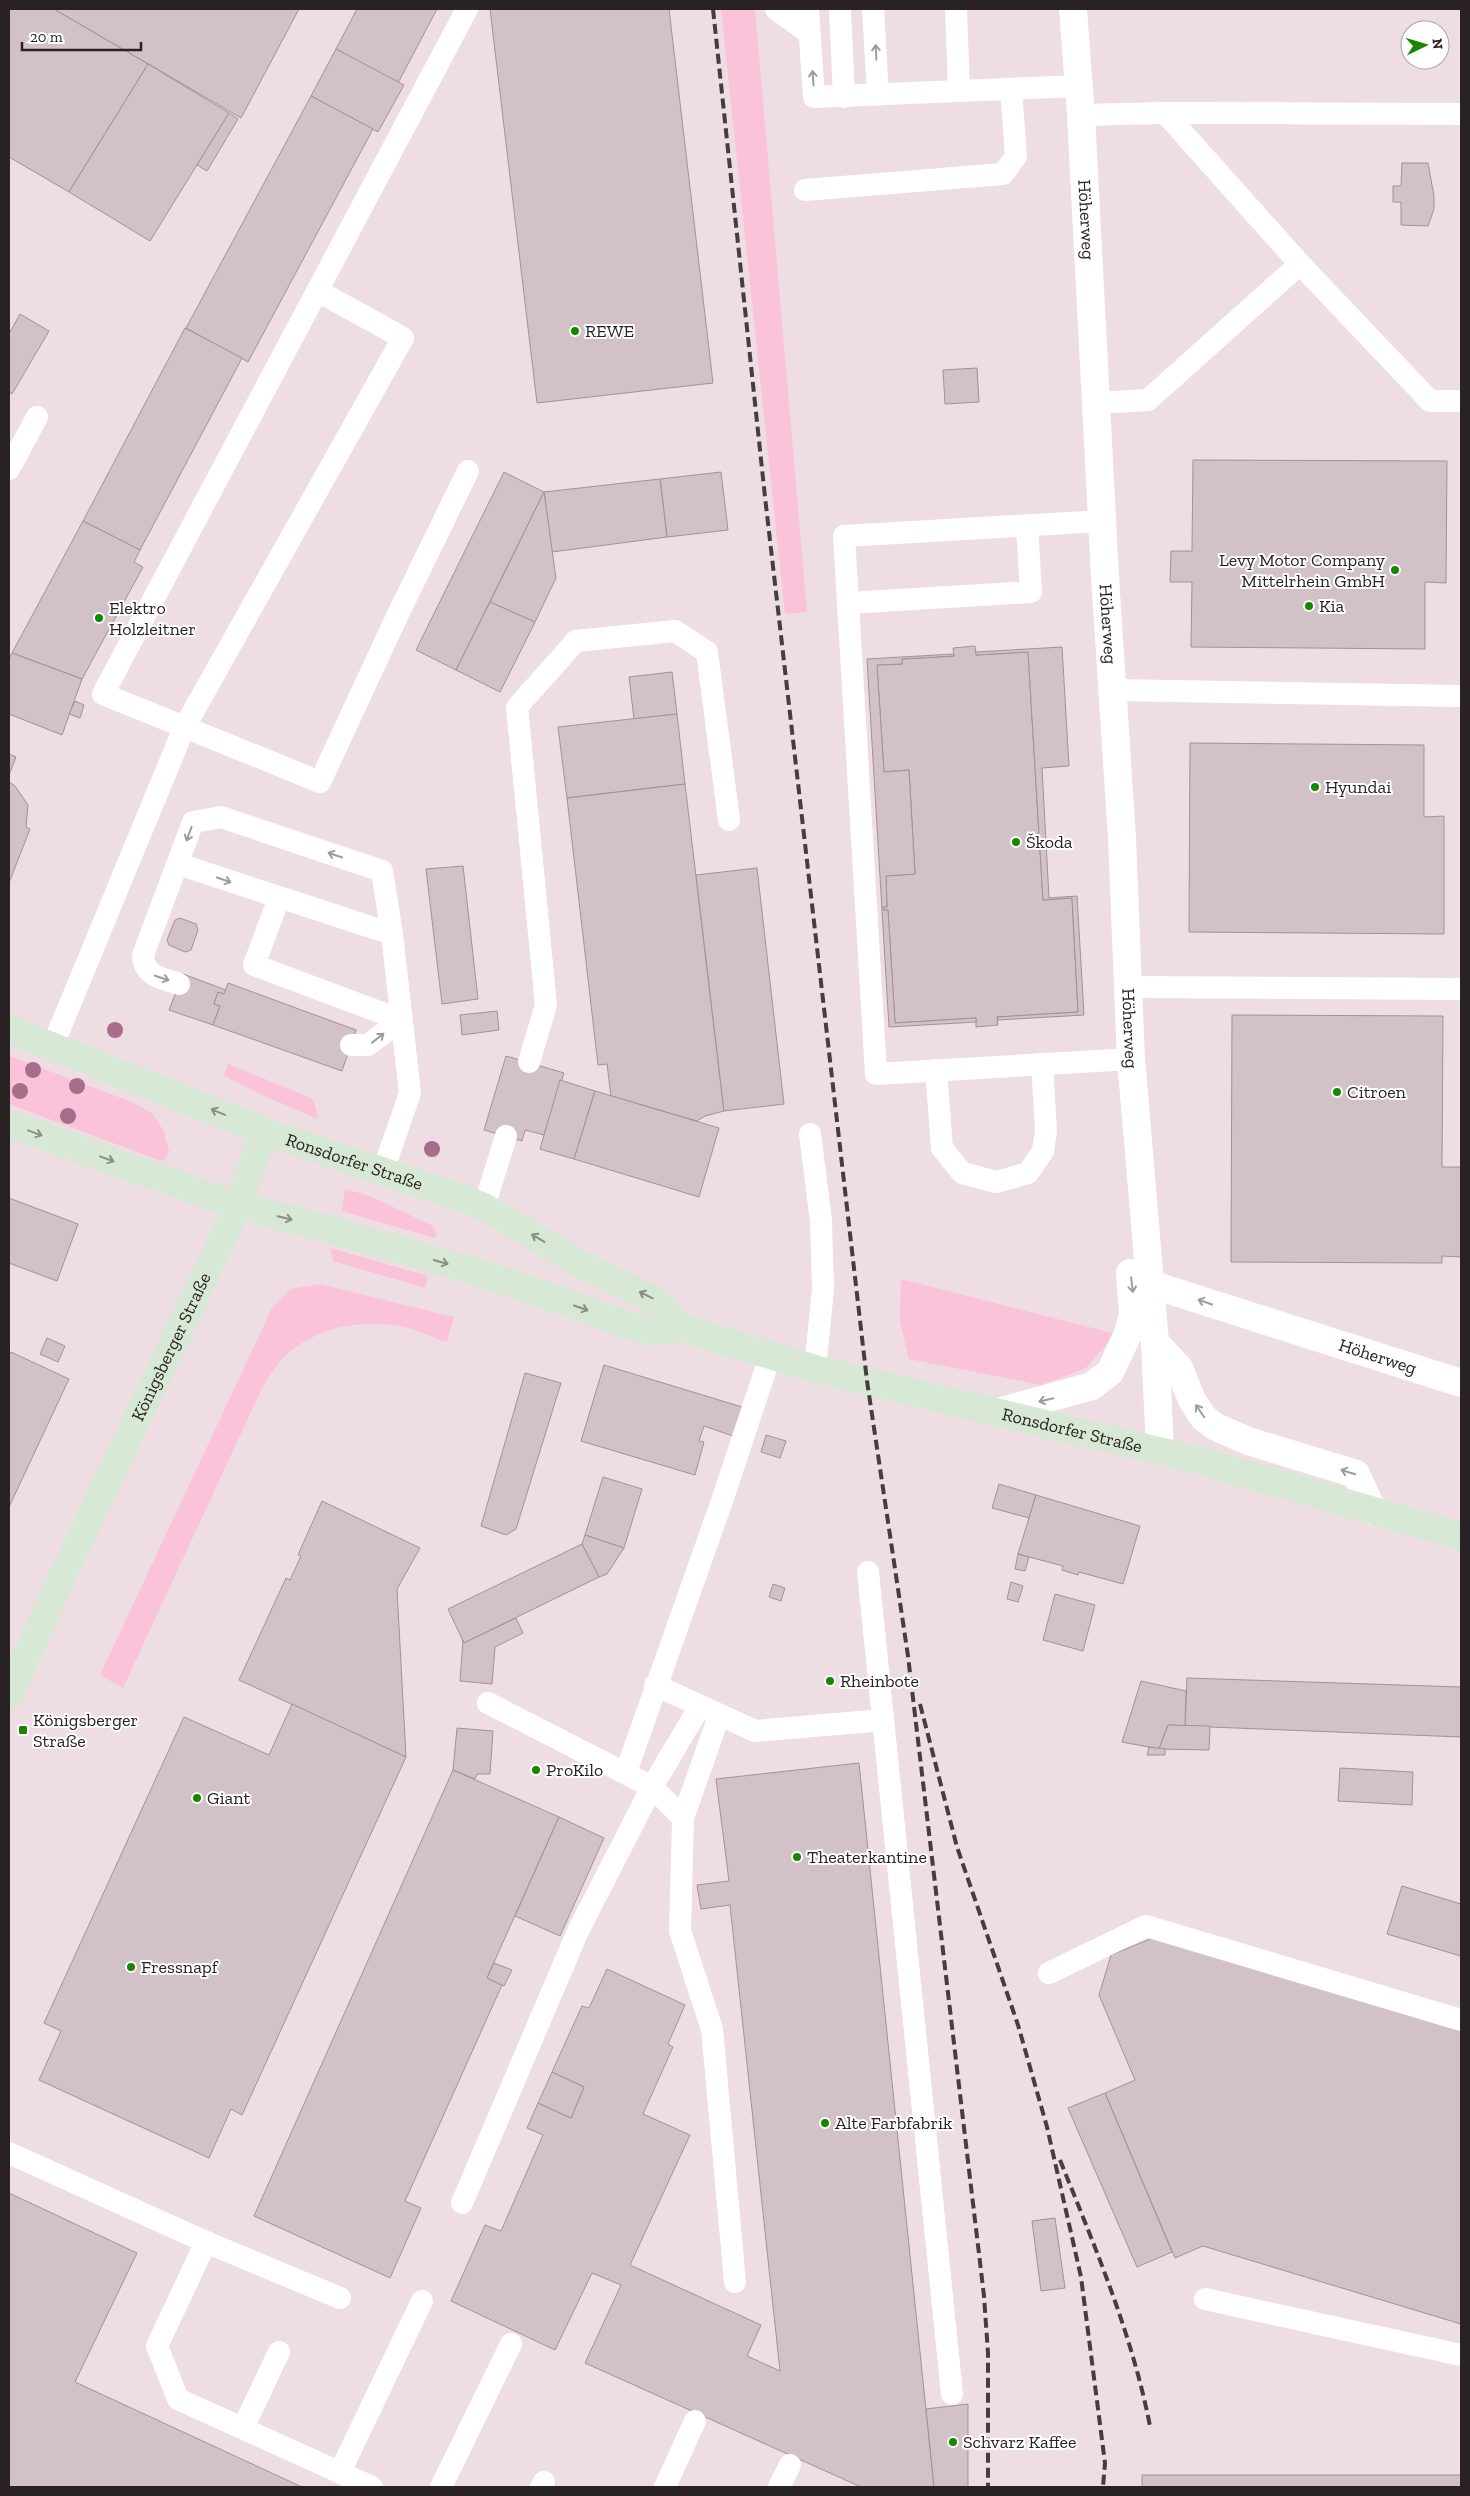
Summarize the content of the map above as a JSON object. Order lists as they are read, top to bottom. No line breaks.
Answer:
{"streets":{"main road":["Ronsdorfer Straße","Königsberger Straße"],"street":["Höherweg"]},"crossings":[["Höherweg","Ronsdorfer Straße"],["Ronsdorfer Straße","Königsberger Straße"]],"places":{"other":["REWE","Levy Motor Company Mittelrhein GmbH","Kia","Elektro Holzleitner","Hyundai","Škoda","Citroen","Rheinbote","ProKilo","Giant","Theaterkantine","Fressnapf","Alte Farbfabrik","Schvarz Kaffee"],"transit":["Königsberger Straße"]},"scale_bar":"20 m","north":"right"}
